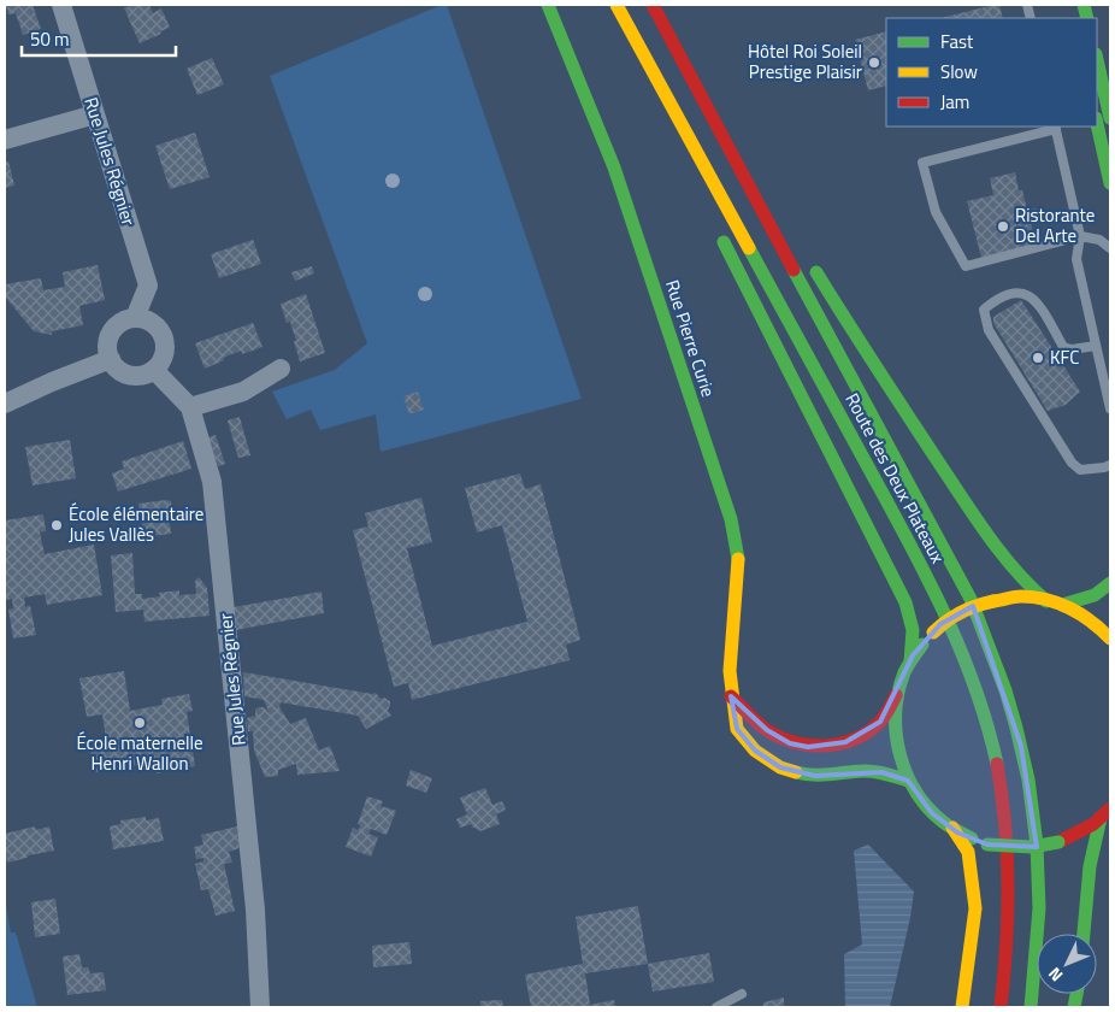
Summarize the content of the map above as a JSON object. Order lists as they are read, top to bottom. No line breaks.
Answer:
{"streets":{"main road":["Rue Pierre Curie","Route des Deux Plateaux"],"street":["Rue Jules Régnier"]},"places":["Hôtel Roi Soleil Prestige Plaisir","Ristorante Del Arte","KFC","École élémentaire Jules Vallès","École maternelle Henri Wallon"],"legend":["Fast","Slow","Jam"],"scale_bar":"50 m","north":"bottom left"}
